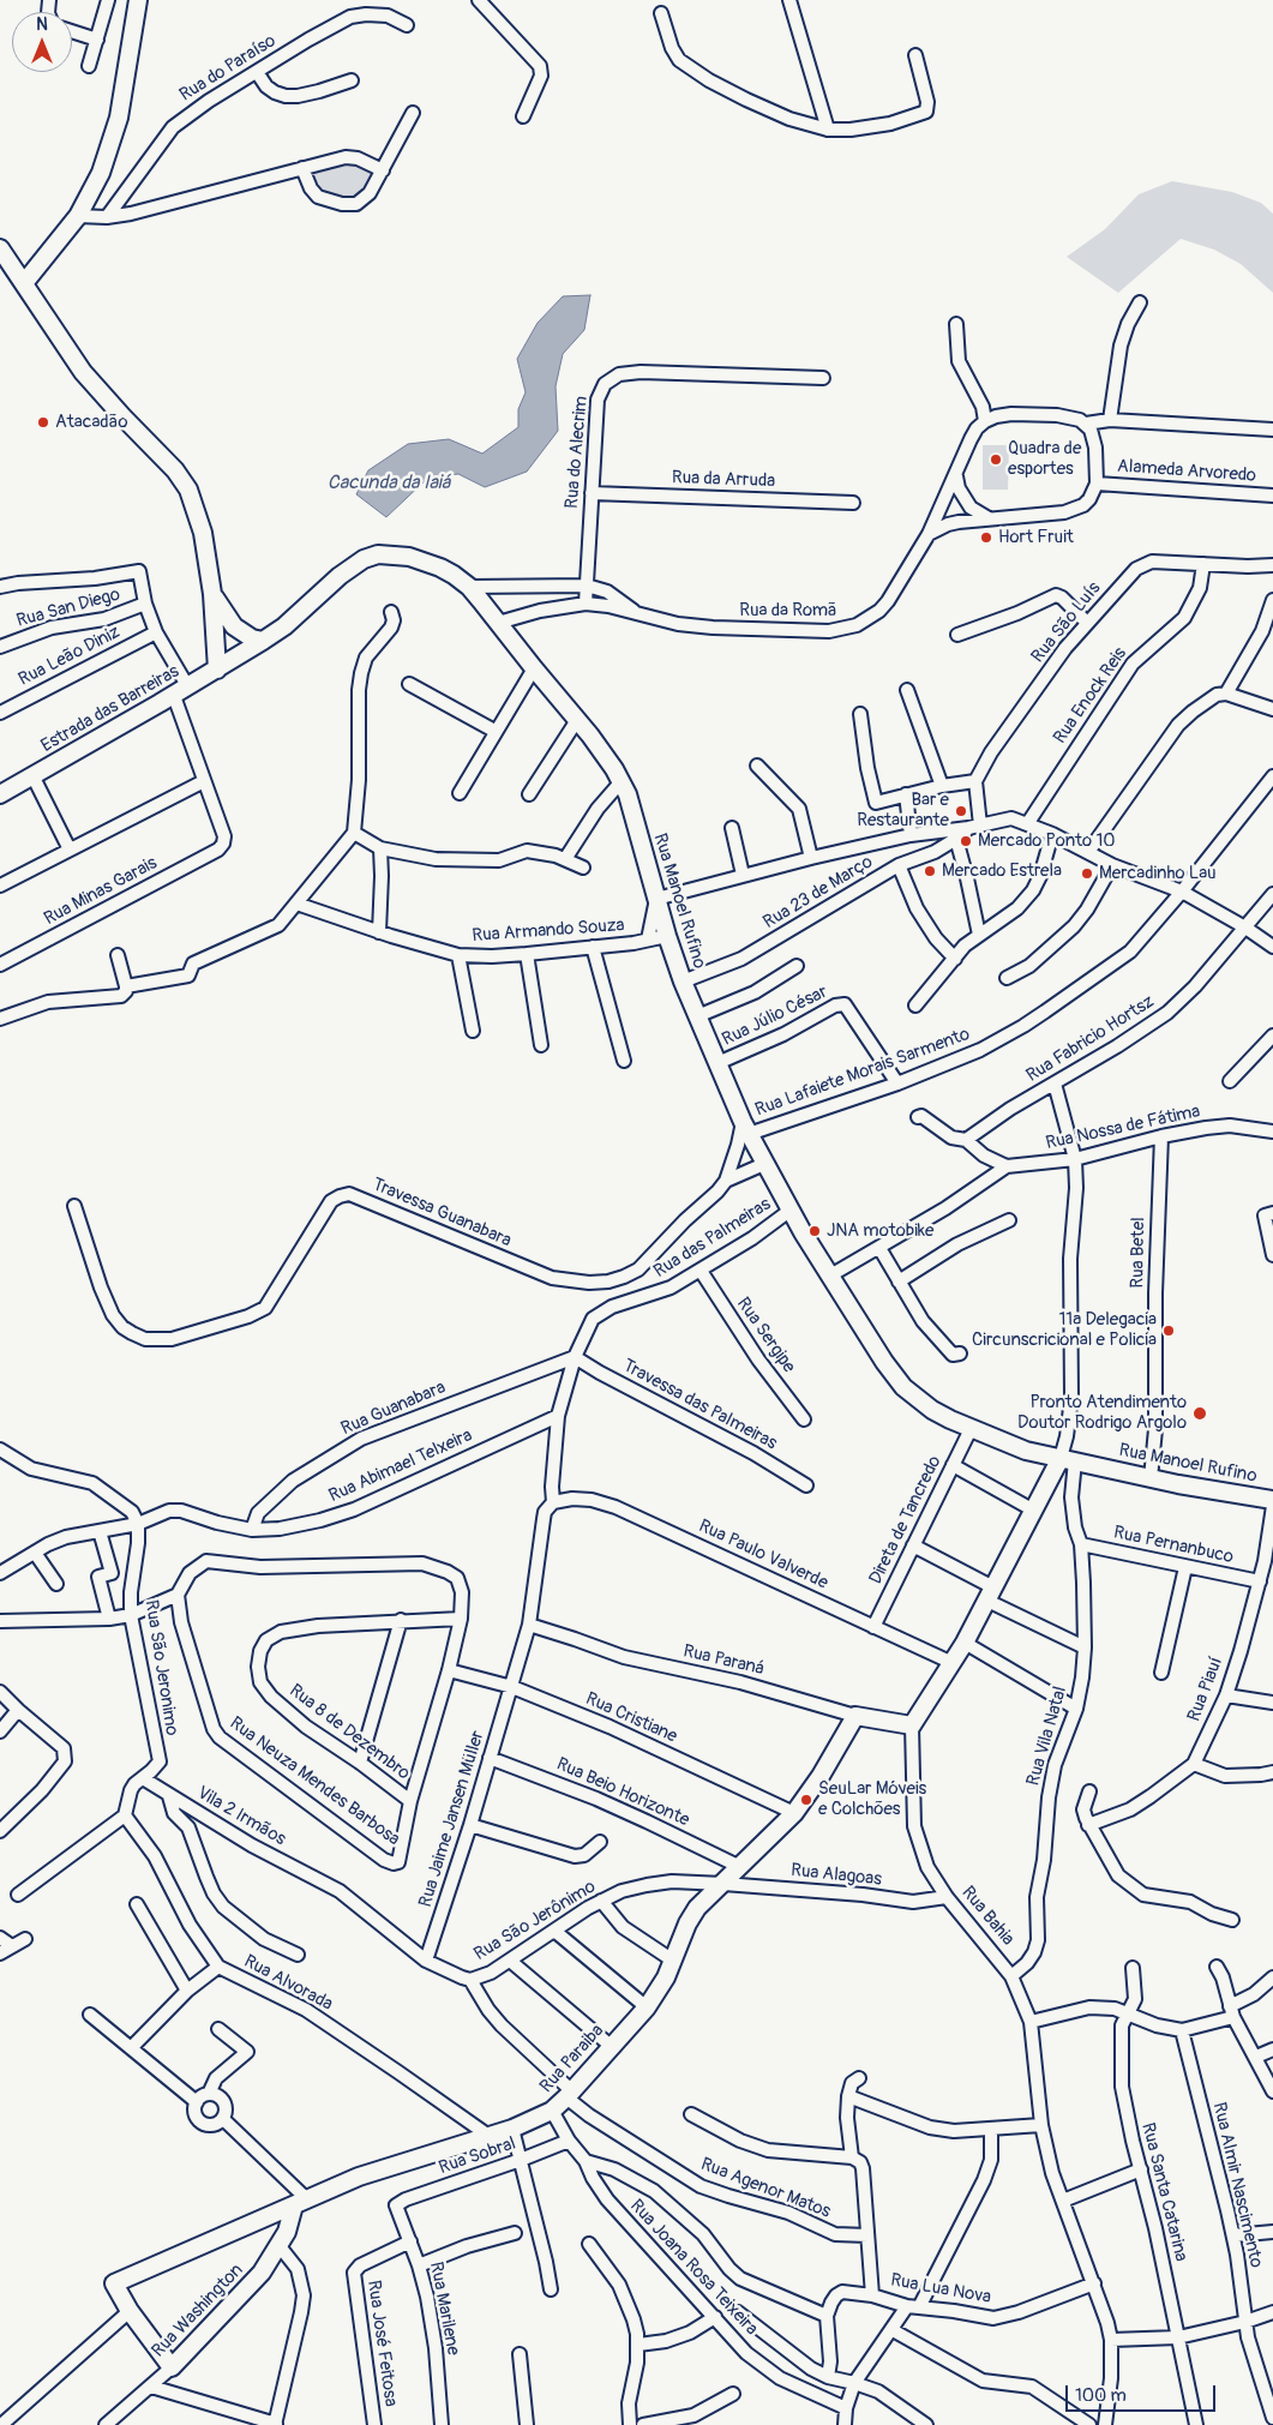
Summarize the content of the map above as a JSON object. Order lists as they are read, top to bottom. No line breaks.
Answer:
{"streets":{"main road":["Estrada das Barreiras","Rua Manoel Rufino","Rua Paraná","Rua Paraiba","Rua Washington"],"street":["Rua do Paraíso","Rua do Alecrim","Alameda Arvoredo","Rua da Arruda","Rua San Diego","Rua da Romã","Rua São Luís","Rua Leão Diniz","Rua Enock Reis","Rua Minas Garais","Rua 23 de Março","Rua Armando Souza","Rua Júlio César","Rua Fabricio Hortsz","Rua Lafaiete Morais Sarmento","Rua Nossa de Fátima","Travessa Guanabara","Rua das Palmeiras","Rua Betel","Rua Sergipe","Travessa das Palmeiras","Rua Guanabara","Rua Abimael Telxeira","Direta de Tancredo","Rua Pernanbuco","Rua Paulo Valverde","Rua São Jeronimo","Rua Piauí","Rua Cristiane","Rua 8 de Dezembro","Rua Vila Natal","Rua Neuza Mendes Barbosa","Rua Beio Horizonte","Vila 2 Irmãos","Rua Jaime Jansen Müller","Rua Alagoas","Rua Bahia","Rua São Jerônimo","Rua Alvorada","Rua Sobral","Rua Almir Nascimento","Rua Agenor Matos","Rua Santa Catarina","Rua Joana Rosa Teixeira","Rua Lua Nova","Rua Marilene","Rua José Feitosa"]},"crossings":[["Rua do Alecrim","Rua da Arruda"],["Rua do Alecrim","Rua da Romã"],["Alameda Arvoredo","Rua da Romã"],["Rua da Romã","Rua Manoel Rufino"],["Rua São Luís","Rua Enock Reis"],["Estrada das Barreiras","Rua Manoel Rufino"],["Rua 23 de Março","Rua Manoel Rufino"],["Rua Manoel Rufino","Rua Armando Souza"],["Rua Manoel Rufino","Rua Júlio César"],["Rua Manoel Rufino","Rua Lafaiete Morais Sarmento"],["Rua Manoel Rufino","Rua Nossa de Fátima"],["Rua Manoel Rufino","Travessa Guanabara"],["Rua Manoel Rufino","Rua das Palmeiras"],["Rua Manoel Rufino","Rua Betel"],["Rua Manoel Rufino","Direta de Tancredo"],["Rua Manoel Rufino","Rua Vila Natal"],["Rua Júlio César","Rua Lafaiete Morais Sarmento"],["Rua Fabricio Hortsz","Rua Vila Natal"],["Rua Lafaiete Morais Sarmento","Travessa Guanabara"],["Rua Nossa de Fátima","Rua Betel"],["Rua Nossa de Fátima","Rua Vila Natal"],["Rua das Palmeiras","Rua Sergipe"],["Rua das Palmeiras","Travessa das Palmeiras"],["Rua das Palmeiras","Rua Guanabara"],["Rua das Palmeiras","Rua Abimael Telxeira"],["Rua das Palmeiras","Rua Paulo Valverde"],["Rua das Palmeiras","Rua Jaime Jansen Müller"],["Travessa das Palmeiras","Rua Guanabara"],["Rua Guanabara","Rua Abimael Telxeira"],["Rua Abimael Telxeira","Rua São Jeronimo"],["Direta de Tancredo","Rua Paulo Valverde"],["Rua Pernanbuco","Rua Piauí"],["Rua Pernanbuco","Rua Vila Natal"],["Rua Paulo Valverde","Rua Jaime Jansen Müller"],["Rua Paraná","Rua Jaime Jansen Müller"],["Rua Paraná","Rua Bahia"],["Rua Paraná","Rua Paraiba"],["Rua São Jeronimo","Vila 2 Irmãos"],["Rua Cristiane","Rua Jaime Jansen Müller"],["Rua Cristiane","Rua Paraiba"],["Rua 8 de Dezembro","Rua Neuza Mendes Barbosa"],["Rua Vila Natal","Rua Bahia"],["Rua Beio Horizonte","Rua Jaime Jansen Müller"],["Rua Beio Horizonte","Rua Paraiba"],["Vila 2 Irmãos","Rua São Jerônimo"],["Rua Jaime Jansen Müller","Rua São Jerônimo"],["Rua Alagoas","Rua Bahia"],["Rua Alagoas","Rua São Jerônimo"],["Rua Alagoas","Rua Paraiba"],["Rua Bahia","Rua Lua Nova"],["Rua São Jerônimo","Rua Paraiba"],["Rua São Jerônimo","Rua Agenor Matos"],["Rua Alvorada","Rua Paraiba"],["Rua Paraiba","Rua Agenor Matos"],["Rua Paraiba","Rua Joana Rosa Teixeira"],["Rua Paraiba","Rua Washington"],["Rua Sobral","Rua Joana Rosa Teixeira"],["Rua Sobral","Rua Marilene"],["Rua Marilene","Rua José Feitosa"]],"water":["Cacunda da Iaiá"],"places":["Atacadão","Quadra de esportes","Hort Fruit","Bar e Restaurante","Mercado Ponto 10","Mercado Estrela","Mercadinho Lau","JNA motobike","11ª Delegacia Circunscricional e Policia","Pronto Atendimento Doutor Rodrigo Argolo","SeuLar Móveis e Colchões"],"scale_bar":"100 m","north":"top"}
